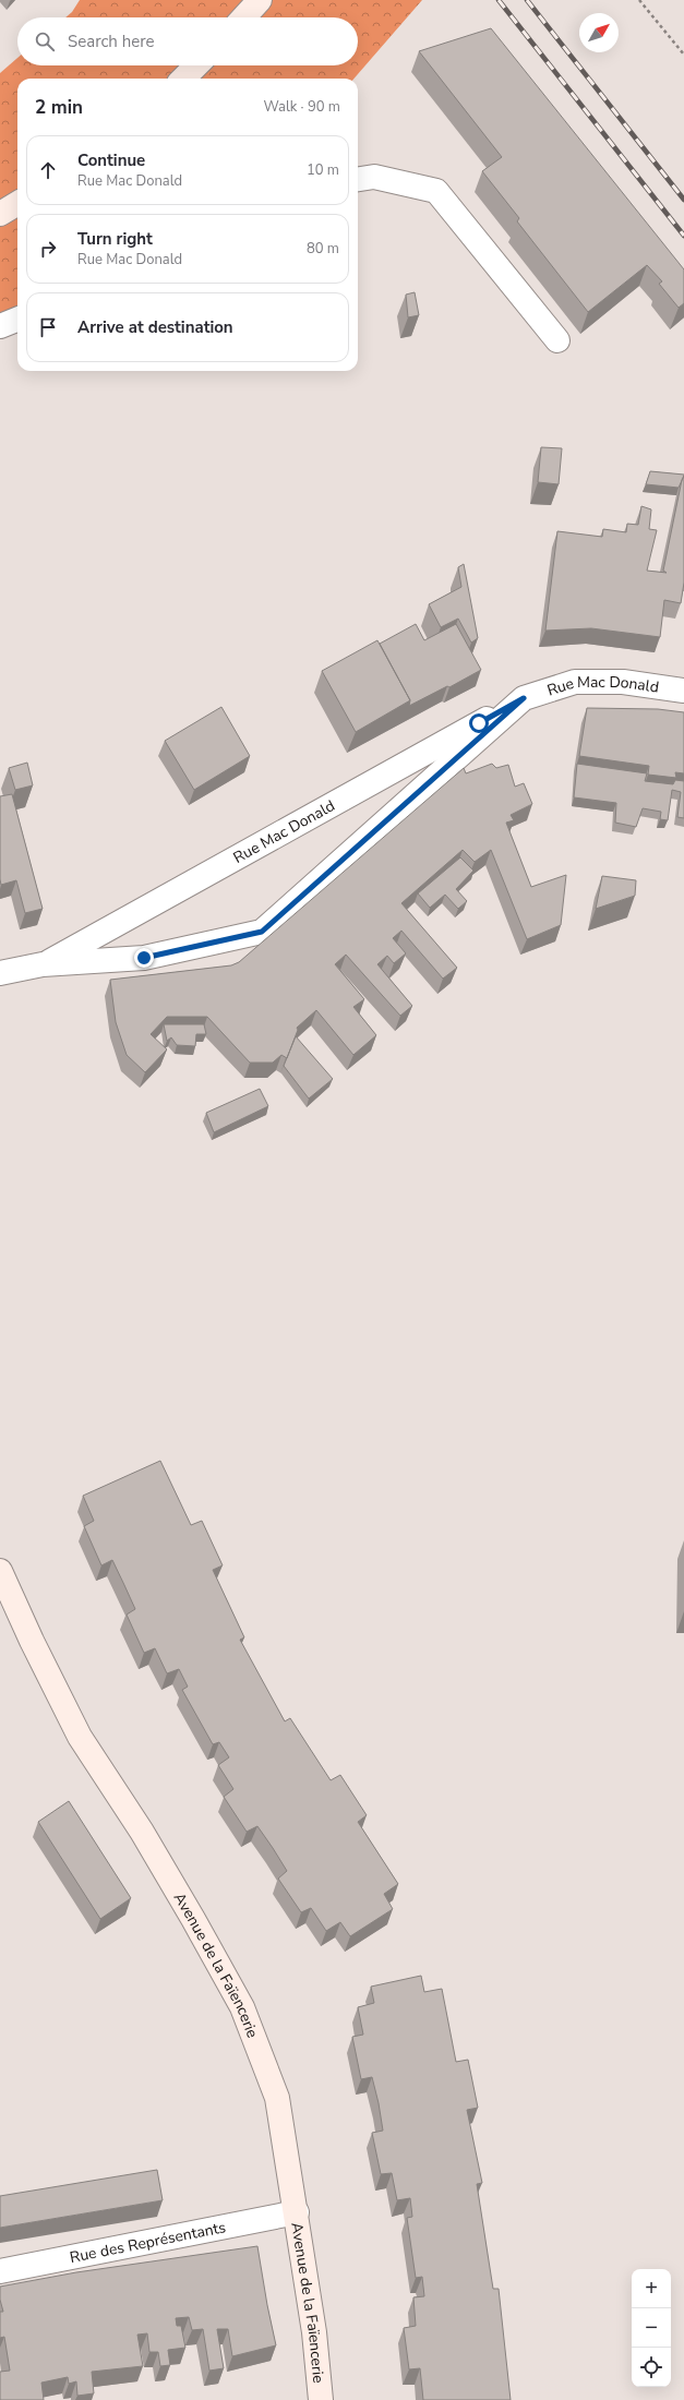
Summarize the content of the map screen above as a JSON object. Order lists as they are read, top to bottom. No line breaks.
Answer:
{"streets":{"street":["Rue Mac Donald","Avenue de la Faïencerie","Rue des Représentants"]},"crossings":[["Avenue de la Faïencerie","Rue des Représentants"]],"north":"top right","page":{"search":"Search here","heading":["2 min","Walk · 90 m"],"list":[["Continue","Rue Mac Donald","10 m"],["Turn right","Rue Mac Donald","80 m"],"Arrive at destination"],"map_buttons":["+","−"]}}
